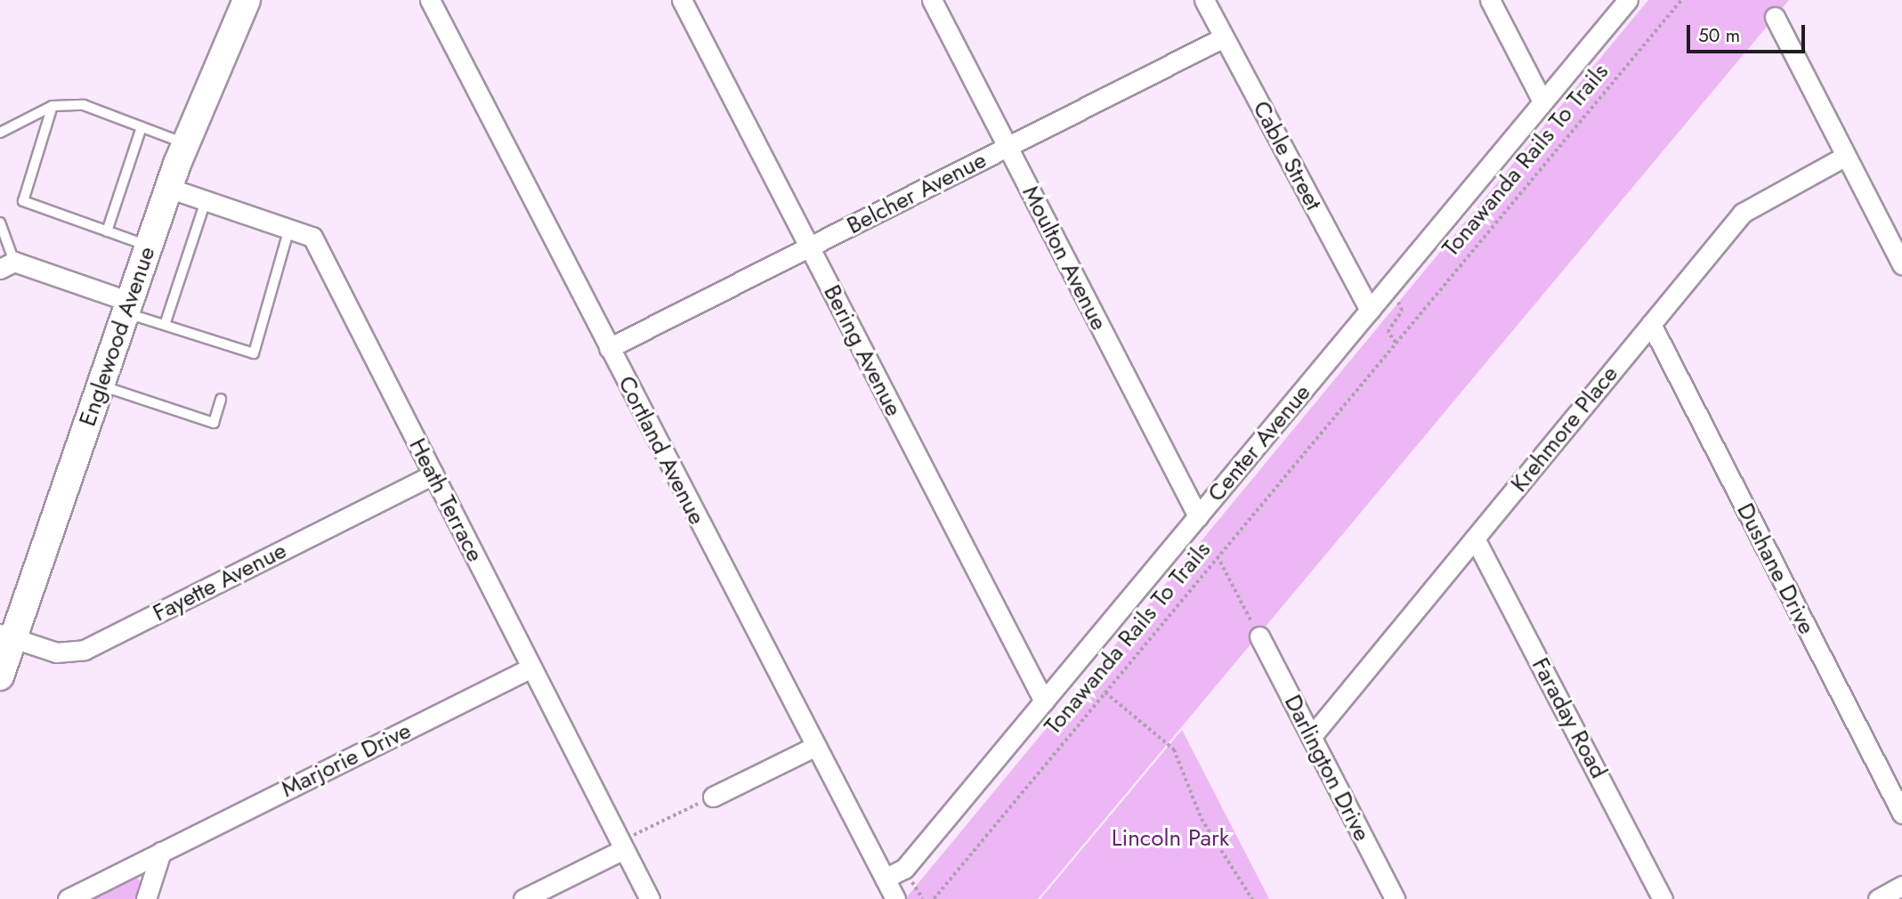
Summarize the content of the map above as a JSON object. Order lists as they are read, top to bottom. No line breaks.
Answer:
{"streets":{"street":["Cable Street","Belcher Avenue","Moulton Avenue","Englewood Avenue","Bering Avenue","Krehmore Place","Center Avenue","Cortland Avenue","Heath Terrace","Dushane Drive","Fayette Avenue","Faraday Road","Marjorie Drive","Darlington Drive"],"path":["Tonawanda Rails To Trails"]},"crossings":[["Cable Street","Belcher Avenue"],["Cable Street","Center Avenue"],["Belcher Avenue","Moulton Avenue"],["Belcher Avenue","Bering Avenue"],["Belcher Avenue","Cortland Avenue"],["Moulton Avenue","Center Avenue"],["Englewood Avenue","Heath Terrace"],["Englewood Avenue","Fayette Avenue"],["Bering Avenue","Center Avenue"],["Krehmore Place","Dushane Drive"],["Krehmore Place","Faraday Road"],["Krehmore Place","Darlington Drive"],["Center Avenue","Cortland Avenue"],["Heath Terrace","Fayette Avenue"],["Heath Terrace","Marjorie Drive"]],"parks":["Lincoln Park"],"scale_bar":"50 m"}
